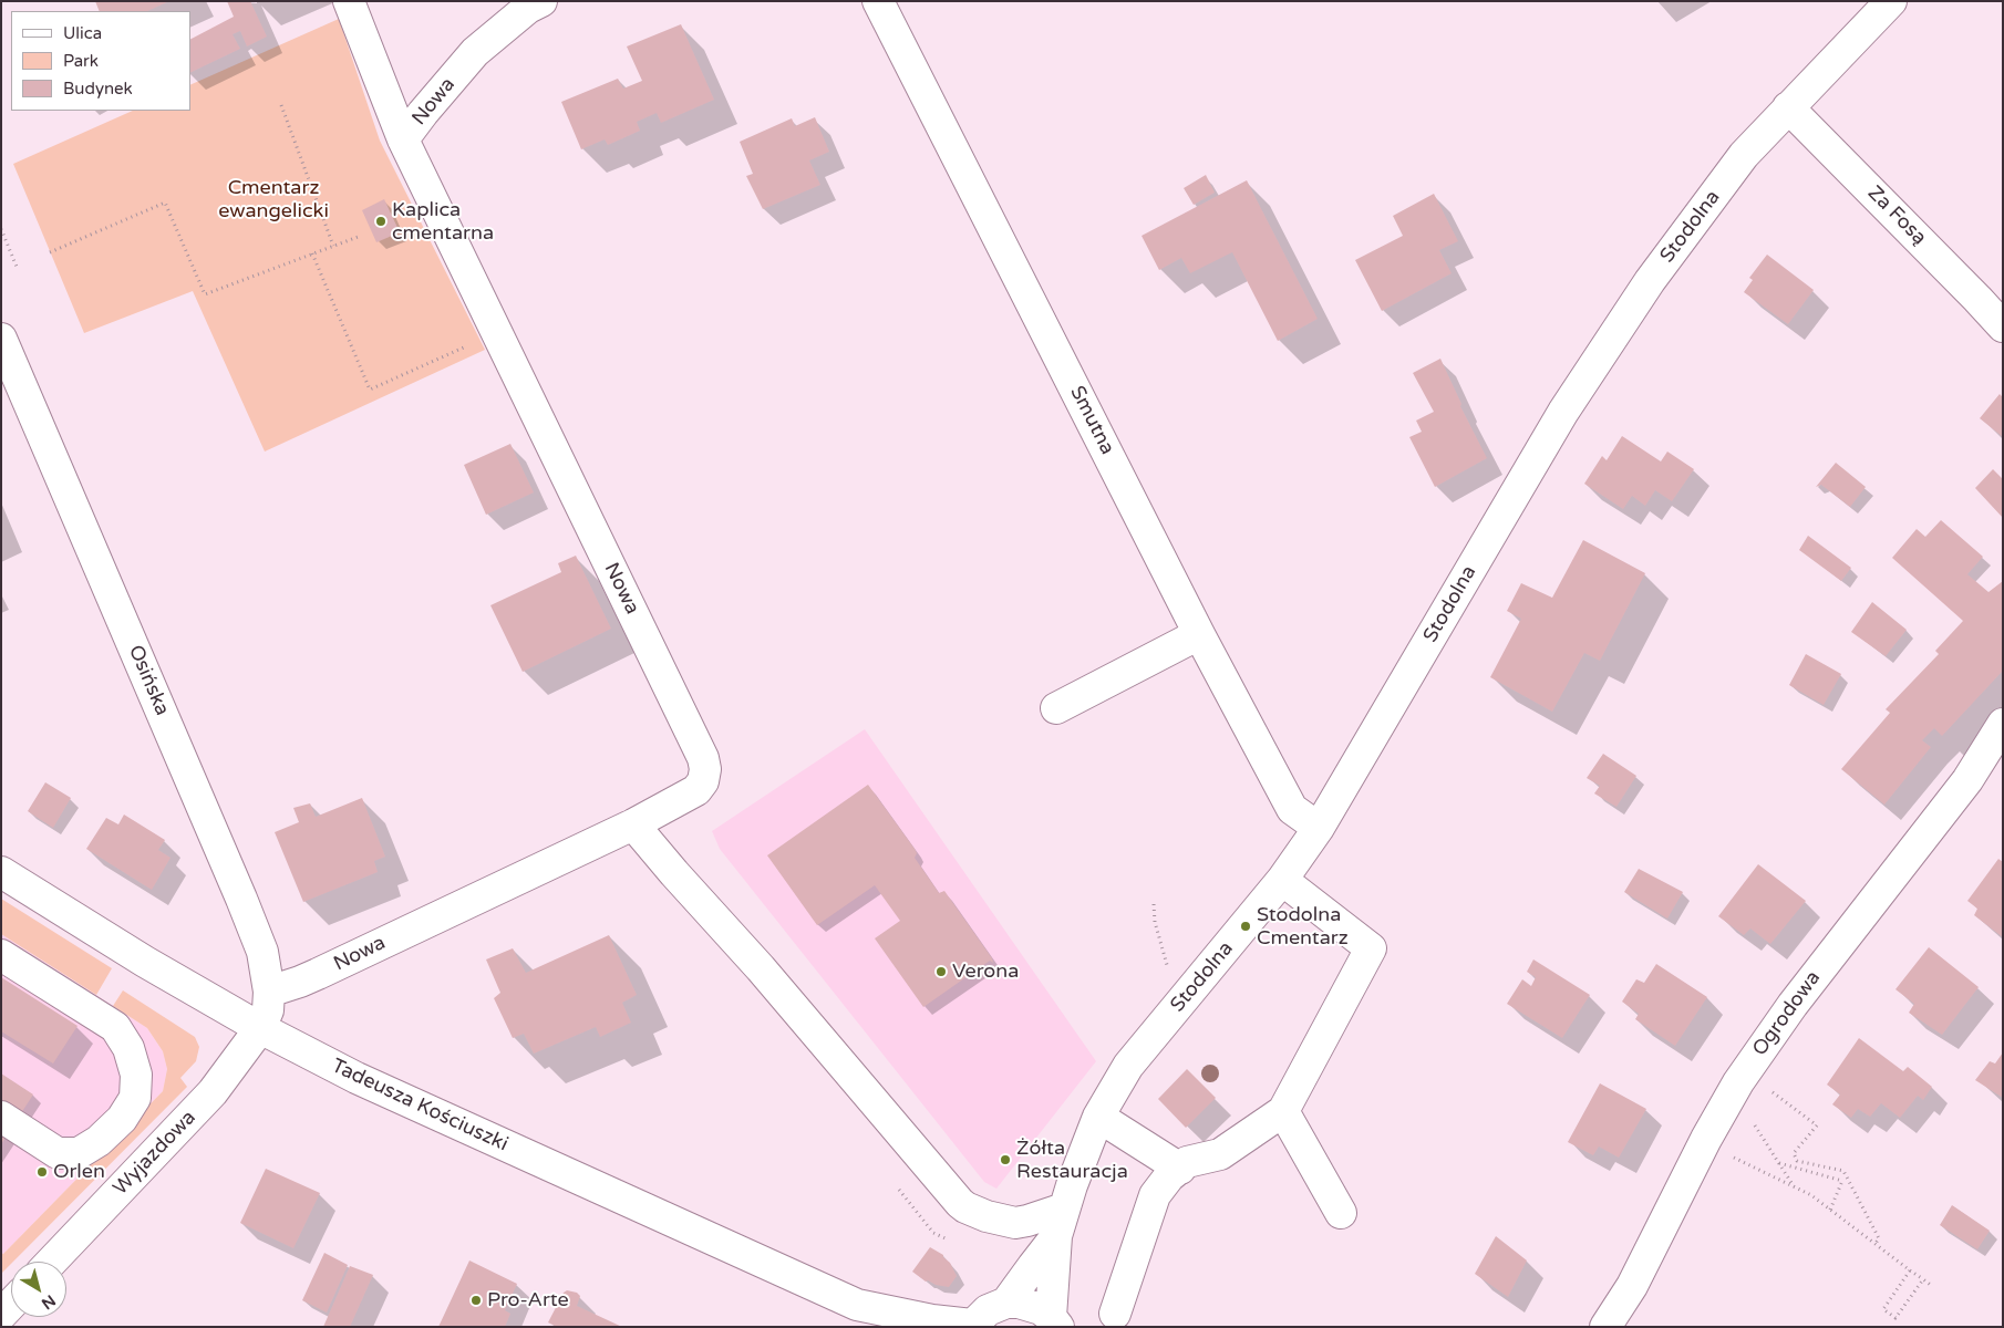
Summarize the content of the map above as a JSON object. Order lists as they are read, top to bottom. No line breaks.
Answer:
{"streets":{"street":["Nowa","Za Fosą","Stodolna","Smutna","Osińska","Ogrodowa","Tadeusza Kościuszki","Wyjazdowa"]},"crossings":[["Nowa","Osińska"],["Za Fosą","Stodolna"],["Stodolna","Smutna"],["Osińska","Tadeusza Kościuszki"],["Osińska","Wyjazdowa"],["Tadeusza Kościuszki","Wyjazdowa"]],"parks":["Cmentarz ewangelicki"],"places":["Kaplica cmentarna","Stodolna Cmentarz","Verona","Żółta Restauracja","Orlen","Pro-Arte"],"legend":["Ulica","Park","Budynek"],"north":"bottom right"}
